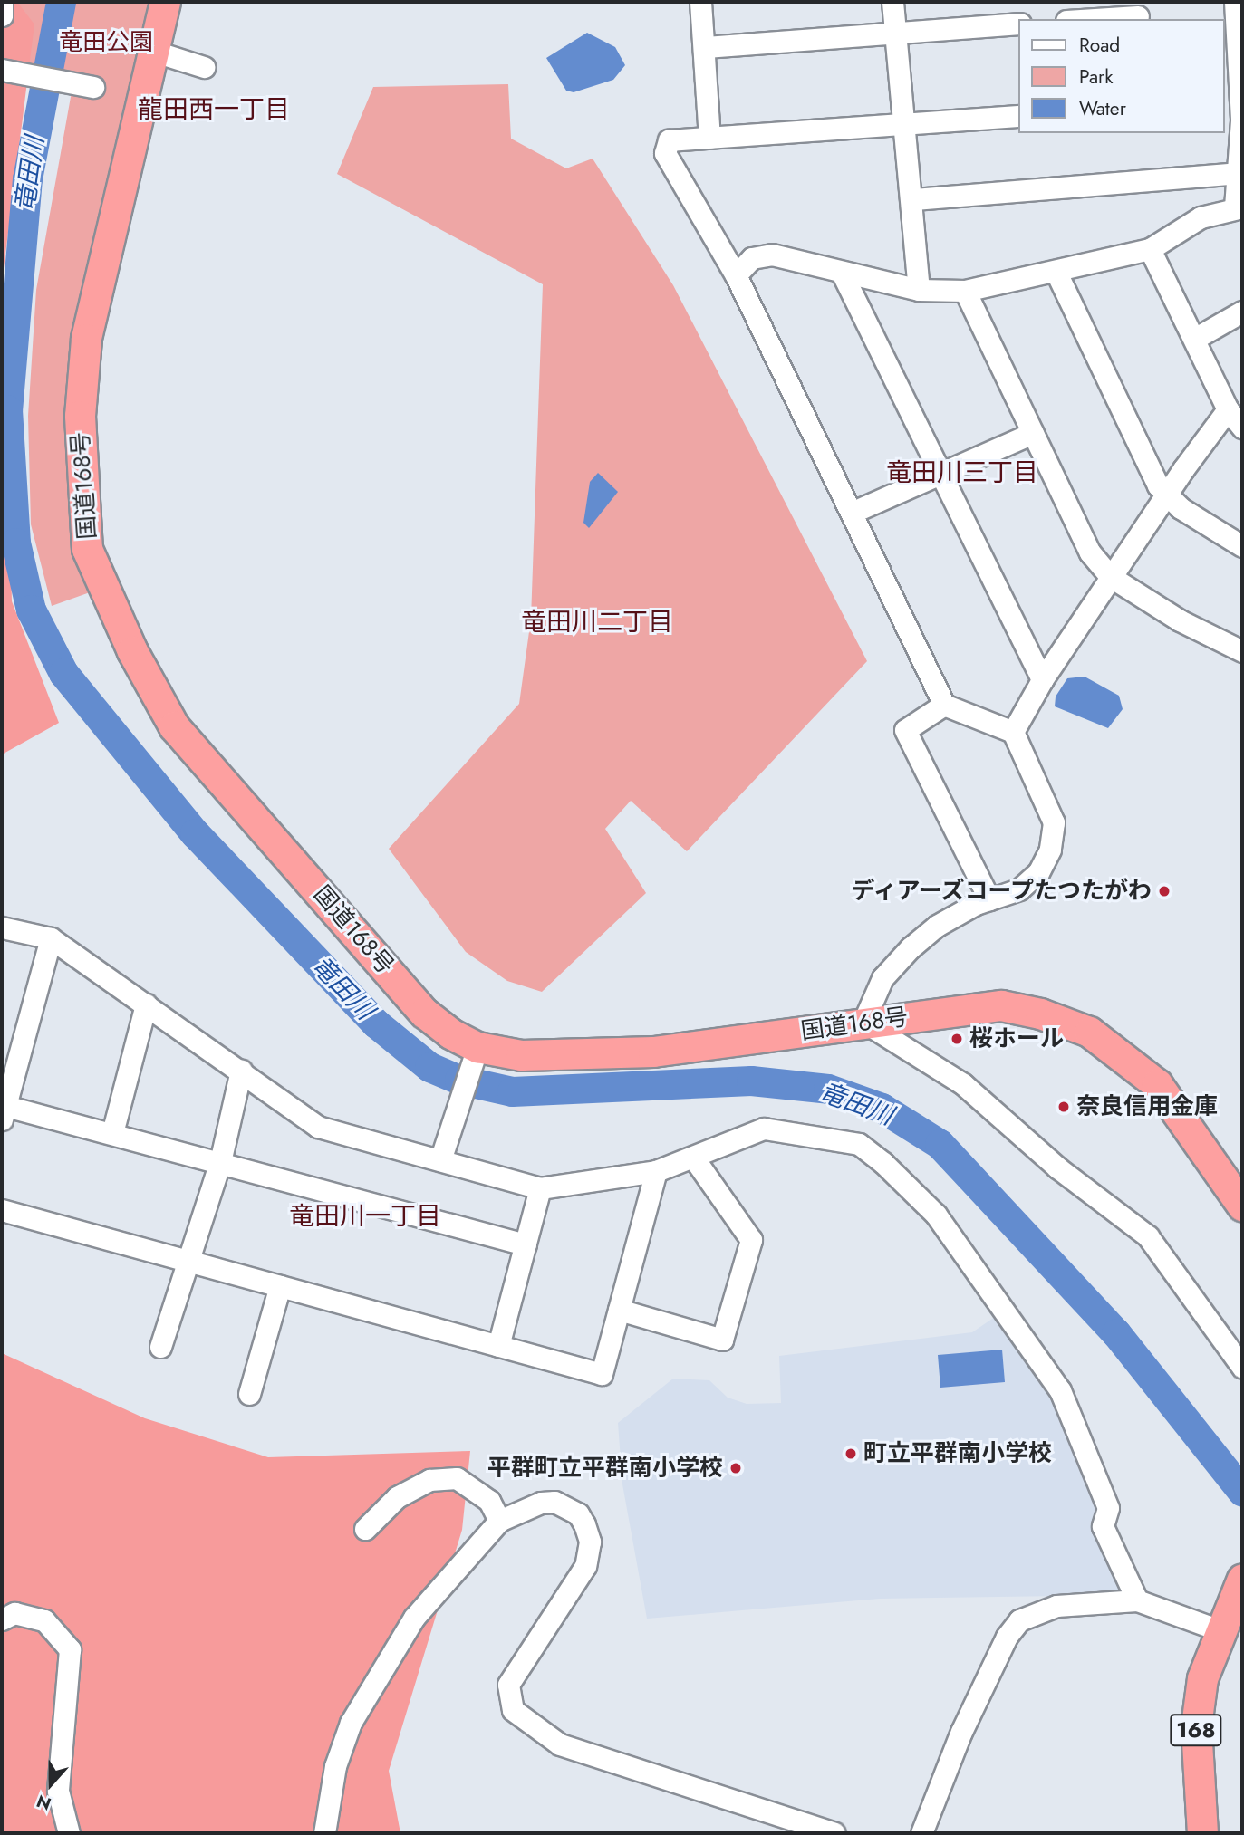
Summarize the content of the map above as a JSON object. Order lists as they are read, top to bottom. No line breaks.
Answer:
{"streets":{"highway":["国道168号","168"]},"districts":["龍田西一丁目","竜田川三丁目","竜田川二丁目","竜田川一丁目"],"water":["竜田川"],"parks":["竜田公園"],"places":["ディアーズコープたつたがわ","桜ホール","奈良信用金庫","町立平群南小学校","平群町立平群南小学校"],"legend":["Road","Park","Water"],"north":"bottom"}
